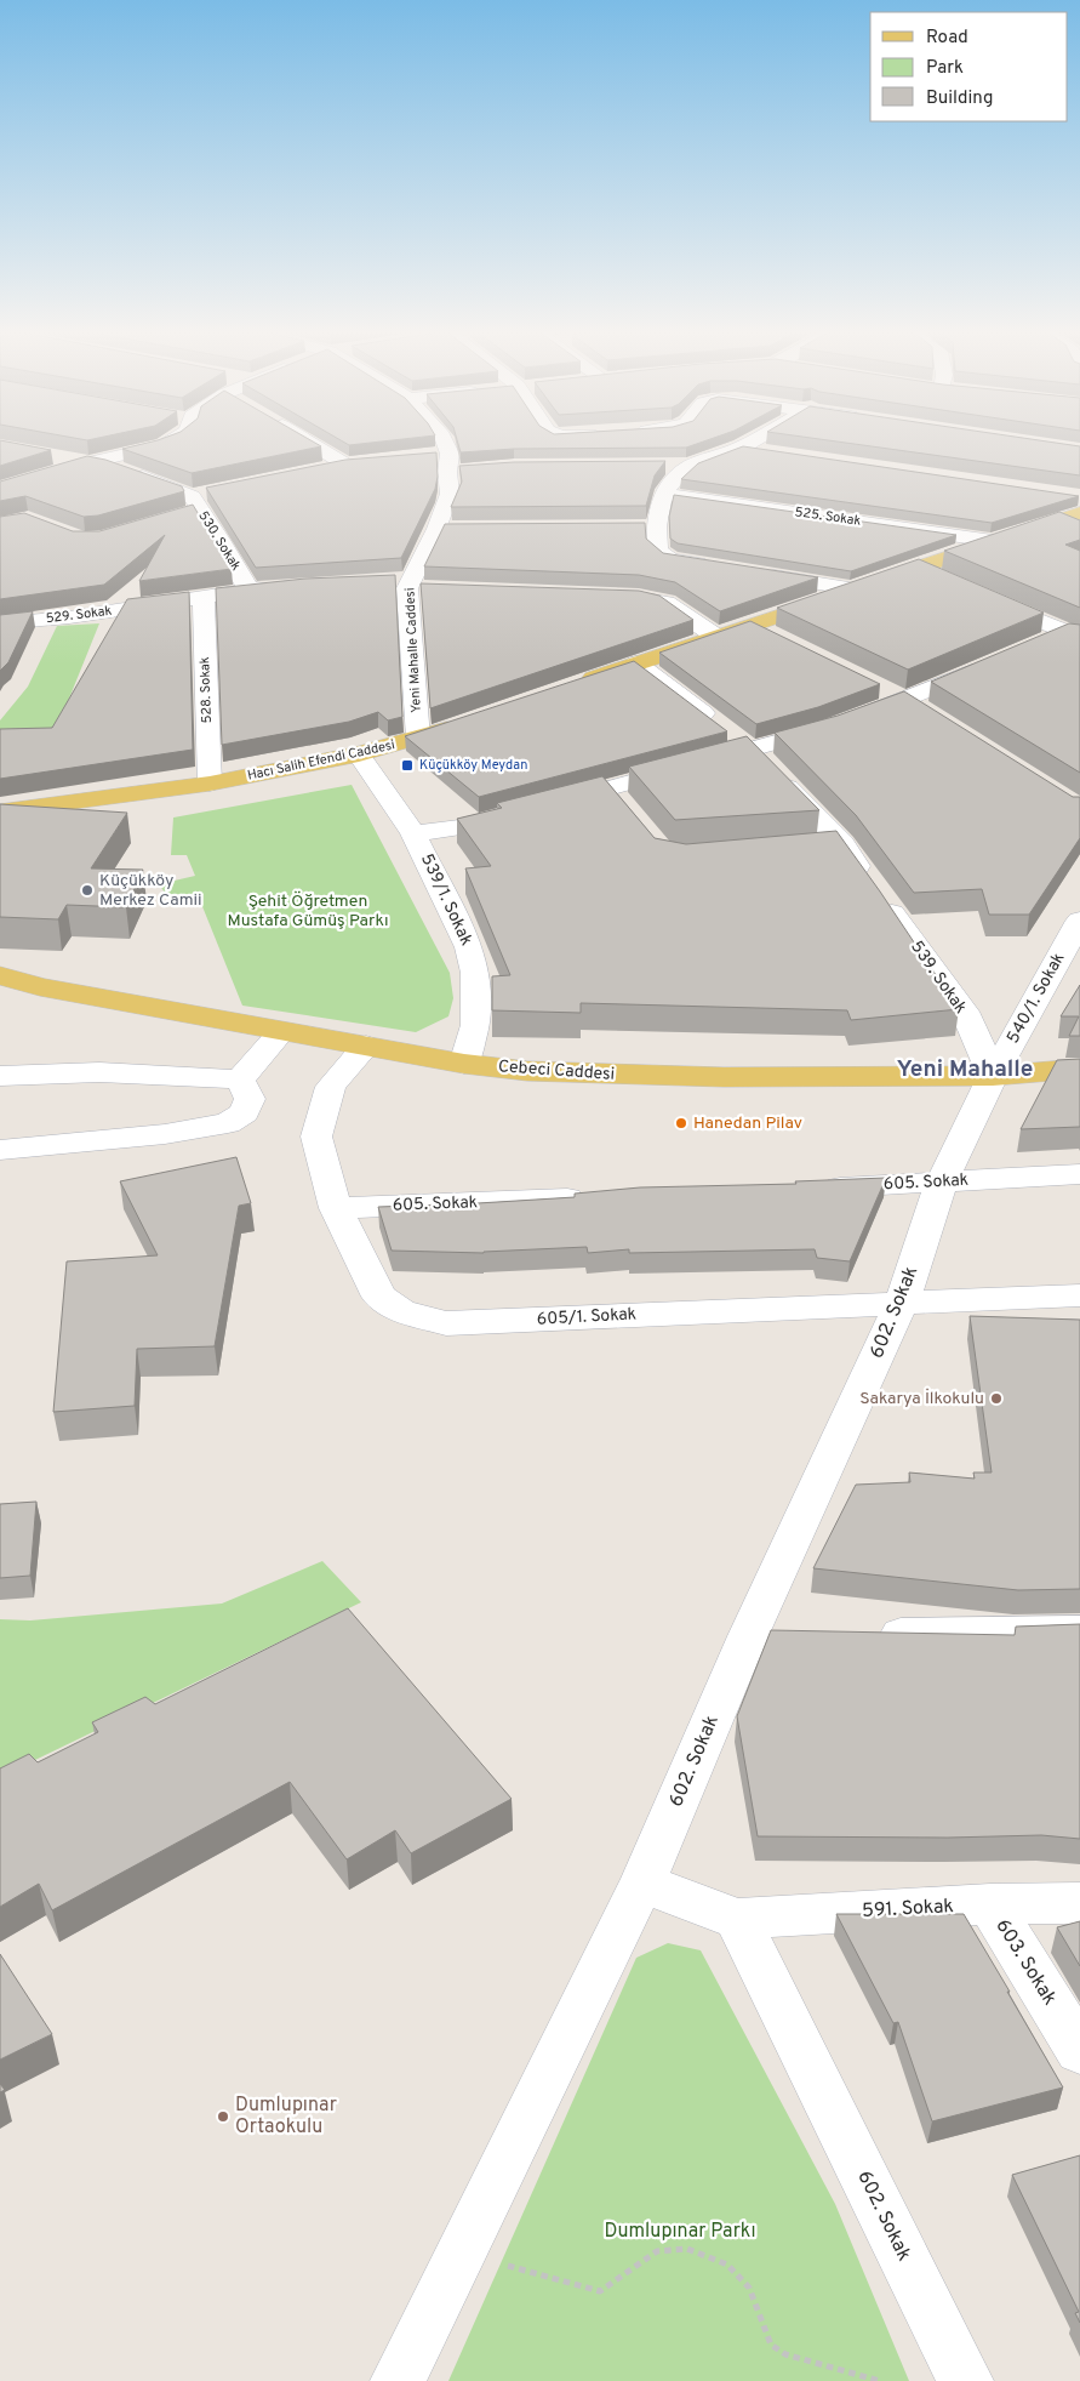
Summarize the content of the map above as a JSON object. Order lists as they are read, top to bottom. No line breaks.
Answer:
{"streets":{"main road":["Hacı Salih Efendi Caddesi","Cebeci Caddesi"],"street":["525. Sokak","530. Sokak","529. Sokak","Yeni Mahalle Caddesi","528. Sokak","539/1. Sokak","539. Sokak","540/1. Sokak","605. Sokak","602. Sokak","605/1. Sokak","591. Sokak","603. Sokak"]},"crossings":[["530. Sokak","529. Sokak"],["529. Sokak","528. Sokak"],["Yeni Mahalle Caddesi","Hacı Salih Efendi Caddesi"],["528. Sokak","Hacı Salih Efendi Caddesi"],["Hacı Salih Efendi Caddesi","539/1. Sokak"],["539/1. Sokak","Cebeci Caddesi"],["539. Sokak","540/1. Sokak"],["539. Sokak","Cebeci Caddesi"],["539. Sokak","602. Sokak"],["540/1. Sokak","Cebeci Caddesi"],["540/1. Sokak","602. Sokak"],["Cebeci Caddesi","602. Sokak"],["Cebeci Caddesi","605/1. Sokak"],["605. Sokak","602. Sokak"],["605. Sokak","605/1. Sokak"],["602. Sokak","605/1. Sokak"],["602. Sokak","591. Sokak"],["591. Sokak","603. Sokak"]],"districts":["Yeni Mahalle"],"parks":["Şehit Öğretmen Mustafa Gümüş Parkı","Dumlupınar Parkı"],"places":{"transit":["Küçükköy Meydan"],"other":["Küçükköy Merkez Camii","Hanedan Pilav","Sakarya İlkokulu","Dumlupınar Ortaokulu"]},"legend":["Road","Park","Building"]}
